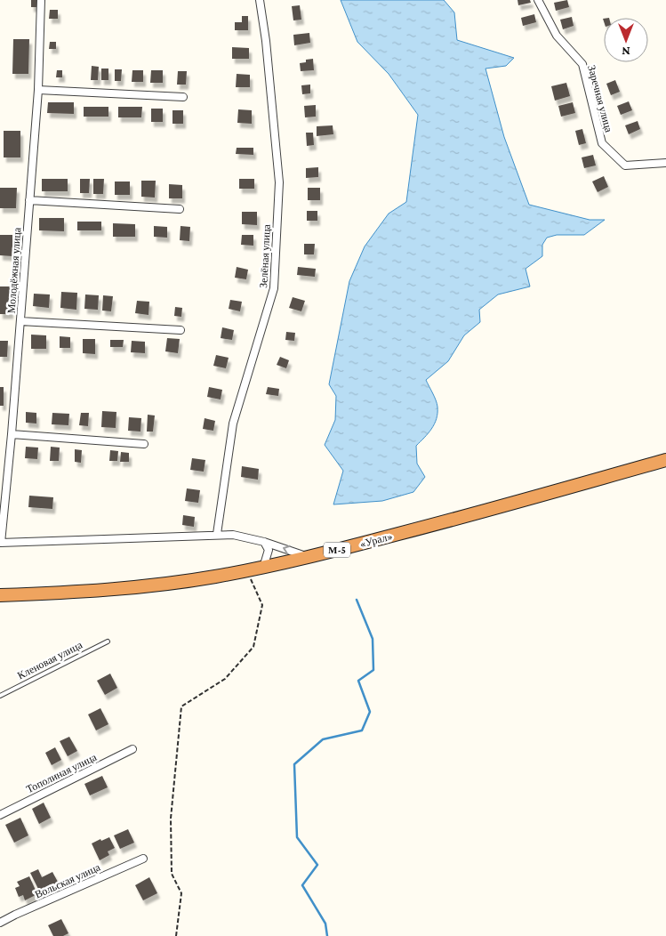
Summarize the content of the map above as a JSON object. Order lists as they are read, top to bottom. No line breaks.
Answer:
{"streets":{"highway":["«Урал»","М-5"],"street":["Заречная улица","Зелёная улица","Молодёжная улица","Тополиная улица","Вольская улица"],"lane":["Кленовая улица"]},"north":"bottom"}
